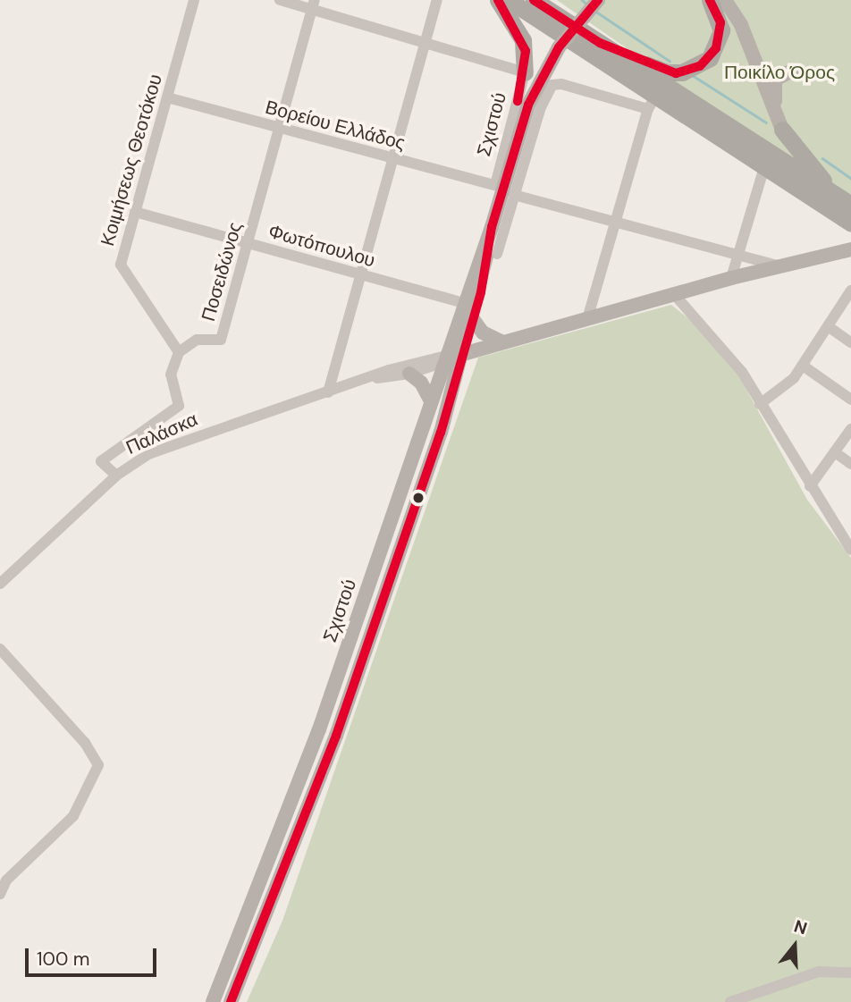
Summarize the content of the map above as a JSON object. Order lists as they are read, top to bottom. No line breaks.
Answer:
{"streets":{"main road":["Σχιστού"],"street":["Βορείου Ελλάδος","Κοιμήσεως Θεοτόκου","Φωτόπουλου","Ποσειδώνος","Παλάσκα"]},"crossings":[["Σχιστού","Βορείου Ελλάδος"],["Σχιστού","Φωτόπουλου"],["Σχιστού","Παλάσκα"],["Βορείου Ελλάδος","Κοιμήσεως Θεοτόκου"],["Βορείου Ελλάδος","Ποσειδώνος"],["Κοιμήσεως Θεοτόκου","Φωτόπουλου"],["Κοιμήσεως Θεοτόκου","Ποσειδώνος"],["Φωτόπουλου","Ποσειδώνος"]],"parks":["Ποικίλο Όρος"],"scale_bar":"100 m","north":"top"}
